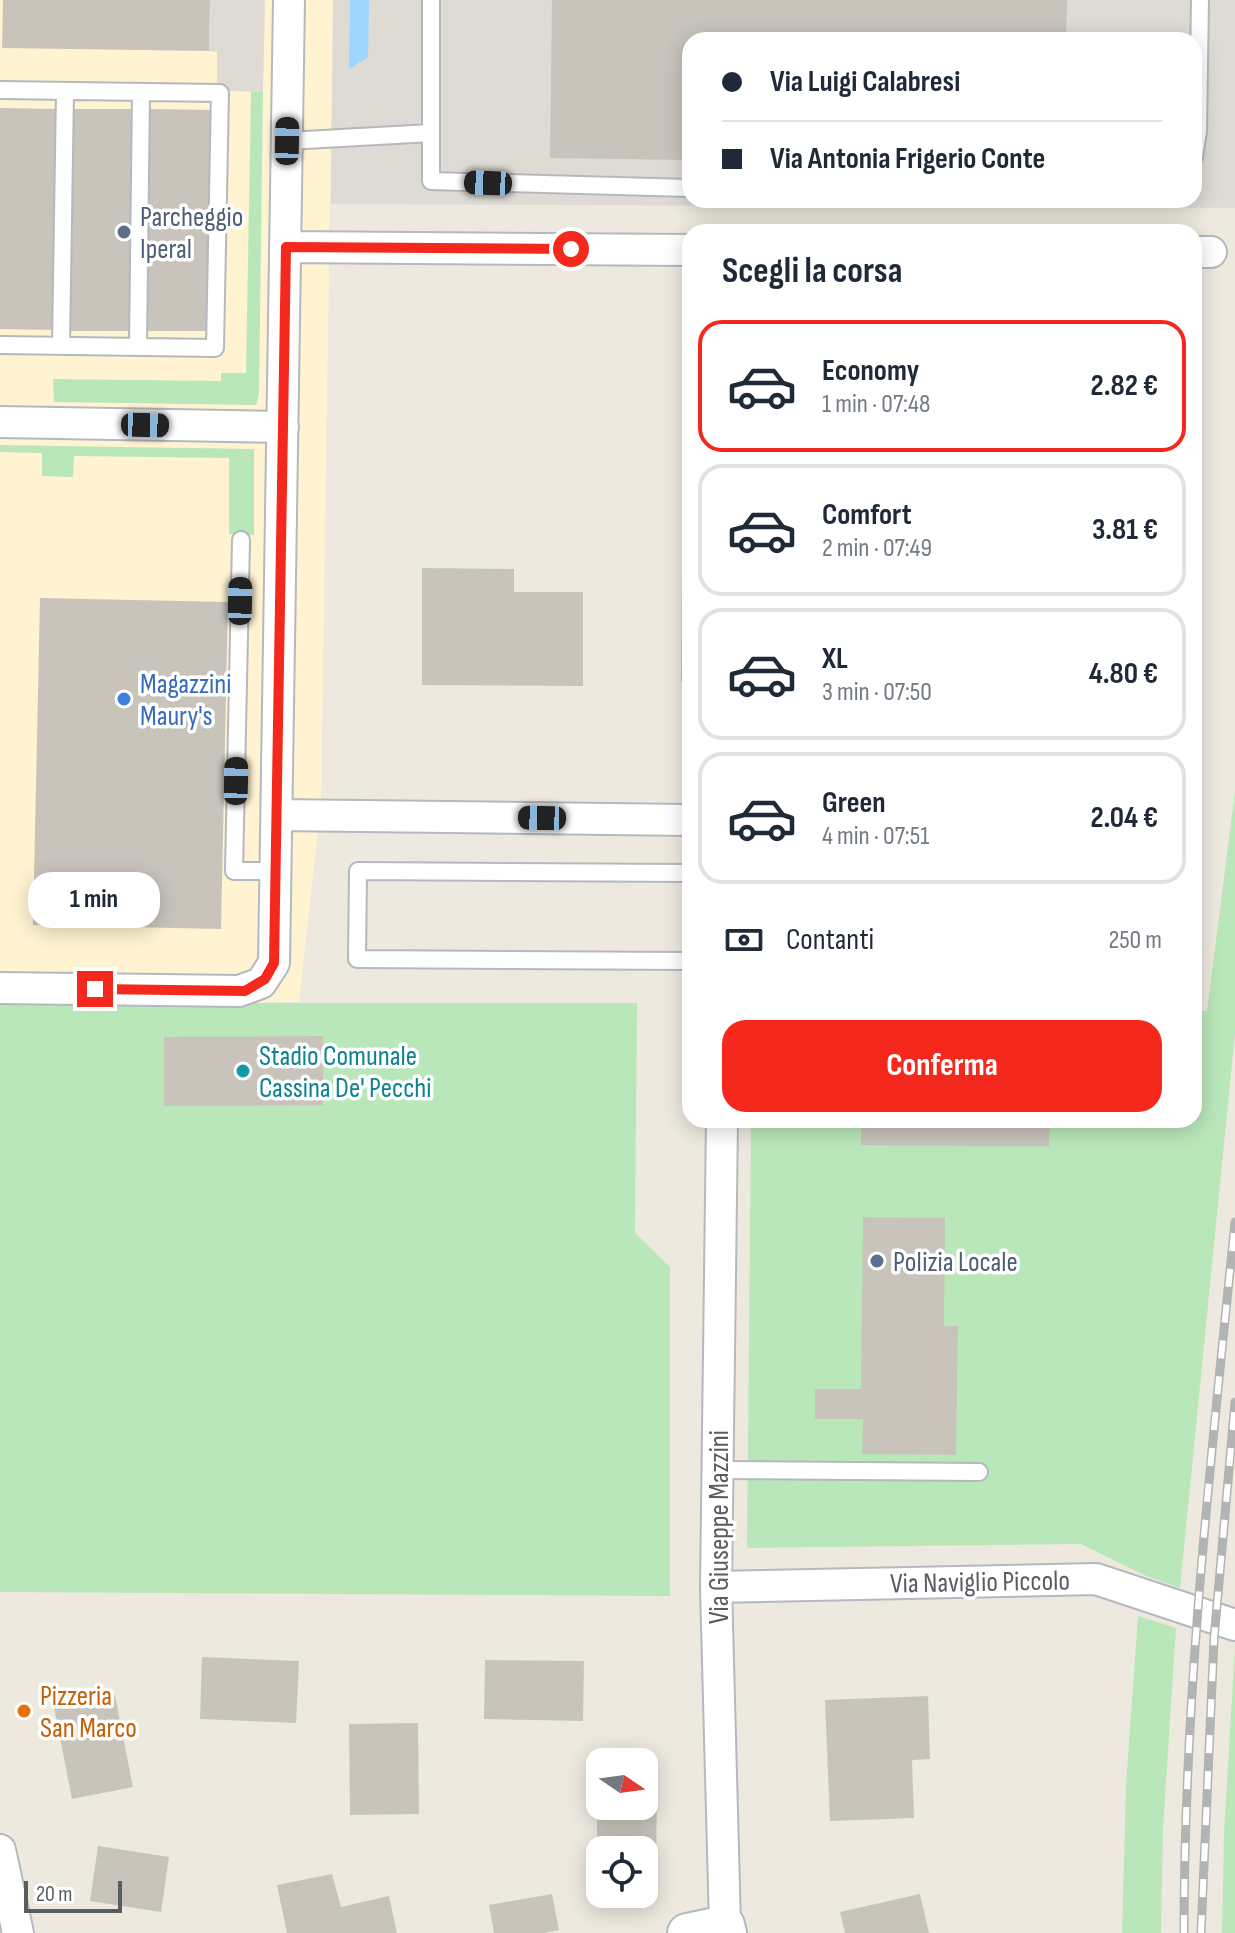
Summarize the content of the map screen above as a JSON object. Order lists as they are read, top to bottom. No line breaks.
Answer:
{"streets":{"street":["Via Giuseppe Mazzini","Via Naviglio Piccolo"]},"crossings":[["Via Giuseppe Mazzini","Via Naviglio Piccolo"]],"places":["Parcheggio Iperal","Magazzini Maury's","Stadio Comunale Cassina De' Pecchi","Polizia Locale","Pizzeria San Marco"],"scale_bar":"20 m","north":"right","page":{"banner":["Via Luigi Calabresi","Via Antonia Frigerio Conte"],"heading":"Scegli la corsa","list":[{"name":"Economy","note":"1 min · 07:48","value":"2.82 €"},{"name":"Comfort","note":"2 min · 07:49","value":"3.81 €"},{"name":"XL","note":"3 min · 07:50","value":"4.80 €"},{"name":"Green","note":"4 min · 07:51","value":"2.04 €"}],"bubble":"1 min","pay":["Contanti","250 m"],"buttons":"Conferma","scale":"20 m"}}
